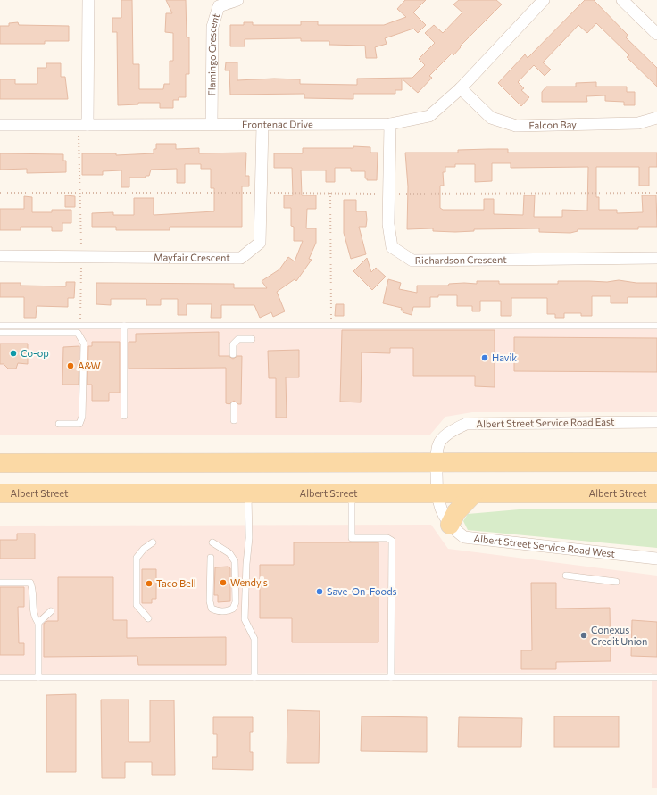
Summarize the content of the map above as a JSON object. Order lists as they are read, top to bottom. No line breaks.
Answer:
{"streets":{"main road":["Albert Street"],"street":["Flamingo Crescent","Frontenac Drive","Falcon Bay","Mayfair Crescent","Richardson Crescent","Albert Street Service Road East","Albert Street Service Road West"]},"crossings":[["Flamingo Crescent","Frontenac Drive"],["Frontenac Drive","Falcon Bay"],["Frontenac Drive","Mayfair Crescent"],["Frontenac Drive","Richardson Crescent"],["Albert Street Service Road East","Albert Street"],["Albert Street Service Road East","Albert Street Service Road West"],["Albert Street","Albert Street Service Road West"]],"places":["Co-op","Havik","A&W","Wendy's","Taco Bell","Save-On-Foods","Conexus Credit Union"]}
